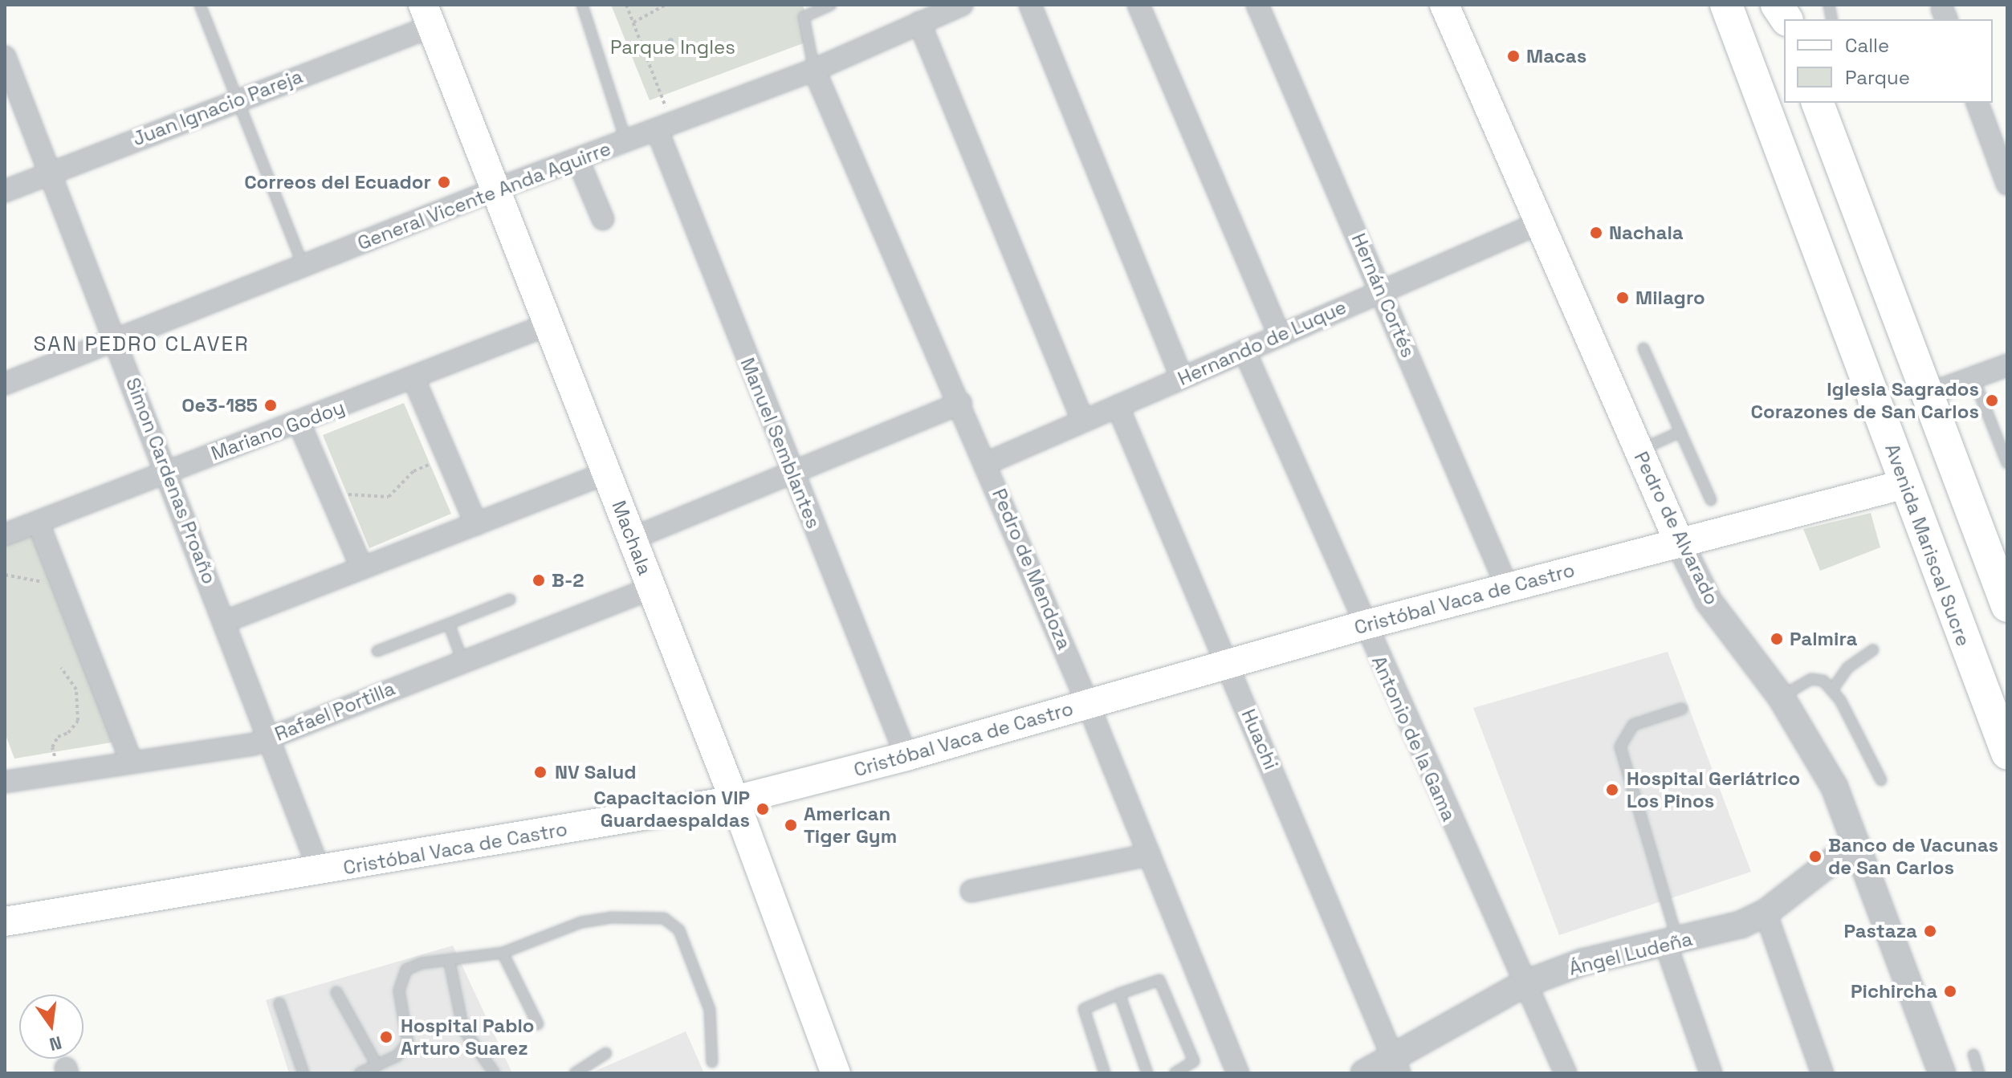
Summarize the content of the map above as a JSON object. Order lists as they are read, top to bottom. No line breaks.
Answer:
{"streets":{"main road":["Pedro de Alvarado","Machala","Avenida Mariscal Sucre","Cristóbal Vaca de Castro"],"street":["Juan Ignacio Pareja","General Vicente Anda Aguirre","Hernán Cortés","Hernando de Luque","Mariano Godoy","Manuel Semblantes","Simon Cardenas Proaño","Pedro de Mendoza","Rafael Portilla","Antonio de la Gama","Huachi","Ángel Ludeña"]},"crossings":[["Juan Ignacio Pareja","Simon Cardenas Proaño"],["Juan Ignacio Pareja","Machala"],["General Vicente Anda Aguirre","Manuel Semblantes"],["General Vicente Anda Aguirre","Simon Cardenas Proaño"],["General Vicente Anda Aguirre","Machala"],["General Vicente Anda Aguirre","Pedro de Mendoza"],["Hernán Cortés","Hernando de Luque"],["Hernán Cortés","Cristóbal Vaca de Castro"],["Hernando de Luque","Pedro de Alvarado"],["Hernando de Luque","Pedro de Mendoza"],["Hernando de Luque","Antonio de la Gama"],["Hernando de Luque","Huachi"],["Mariano Godoy","Simon Cardenas Proaño"],["Mariano Godoy","Machala"],["Manuel Semblantes","Cristóbal Vaca de Castro"],["Simon Cardenas Proaño","Cristóbal Vaca de Castro"],["Simon Cardenas Proaño","Rafael Portilla"],["Pedro de Alvarado","Cristóbal Vaca de Castro"],["Pedro de Alvarado","Ángel Ludeña"],["Machala","Cristóbal Vaca de Castro"],["Machala","Rafael Portilla"],["Avenida Mariscal Sucre","Cristóbal Vaca de Castro"],["Pedro de Mendoza","Cristóbal Vaca de Castro"],["Cristóbal Vaca de Castro","Antonio de la Gama"],["Cristóbal Vaca de Castro","Huachi"],["Antonio de la Gama","Ángel Ludeña"],["Huachi","Ángel Ludeña"]],"districts":["SAN PEDRO CLAVER"],"parks":["Parque Ingles"],"places":["Macas","Correos del Ecuador","Nachala","Milagro","Iglesia Sagrados Corazones de San Carlos","Oe3-185","B-2","Palmira","NV Salud","Hospital Geriátrico Los Pinos","Capacitacion VIP Guardaespaldas","American Tiger Gym","Banco de Vacunas de San Carlos","Pastaza","Pichircha","Hospital Pablo Arturo Suarez"],"legend":["Calle","Parque"],"north":"bottom"}
